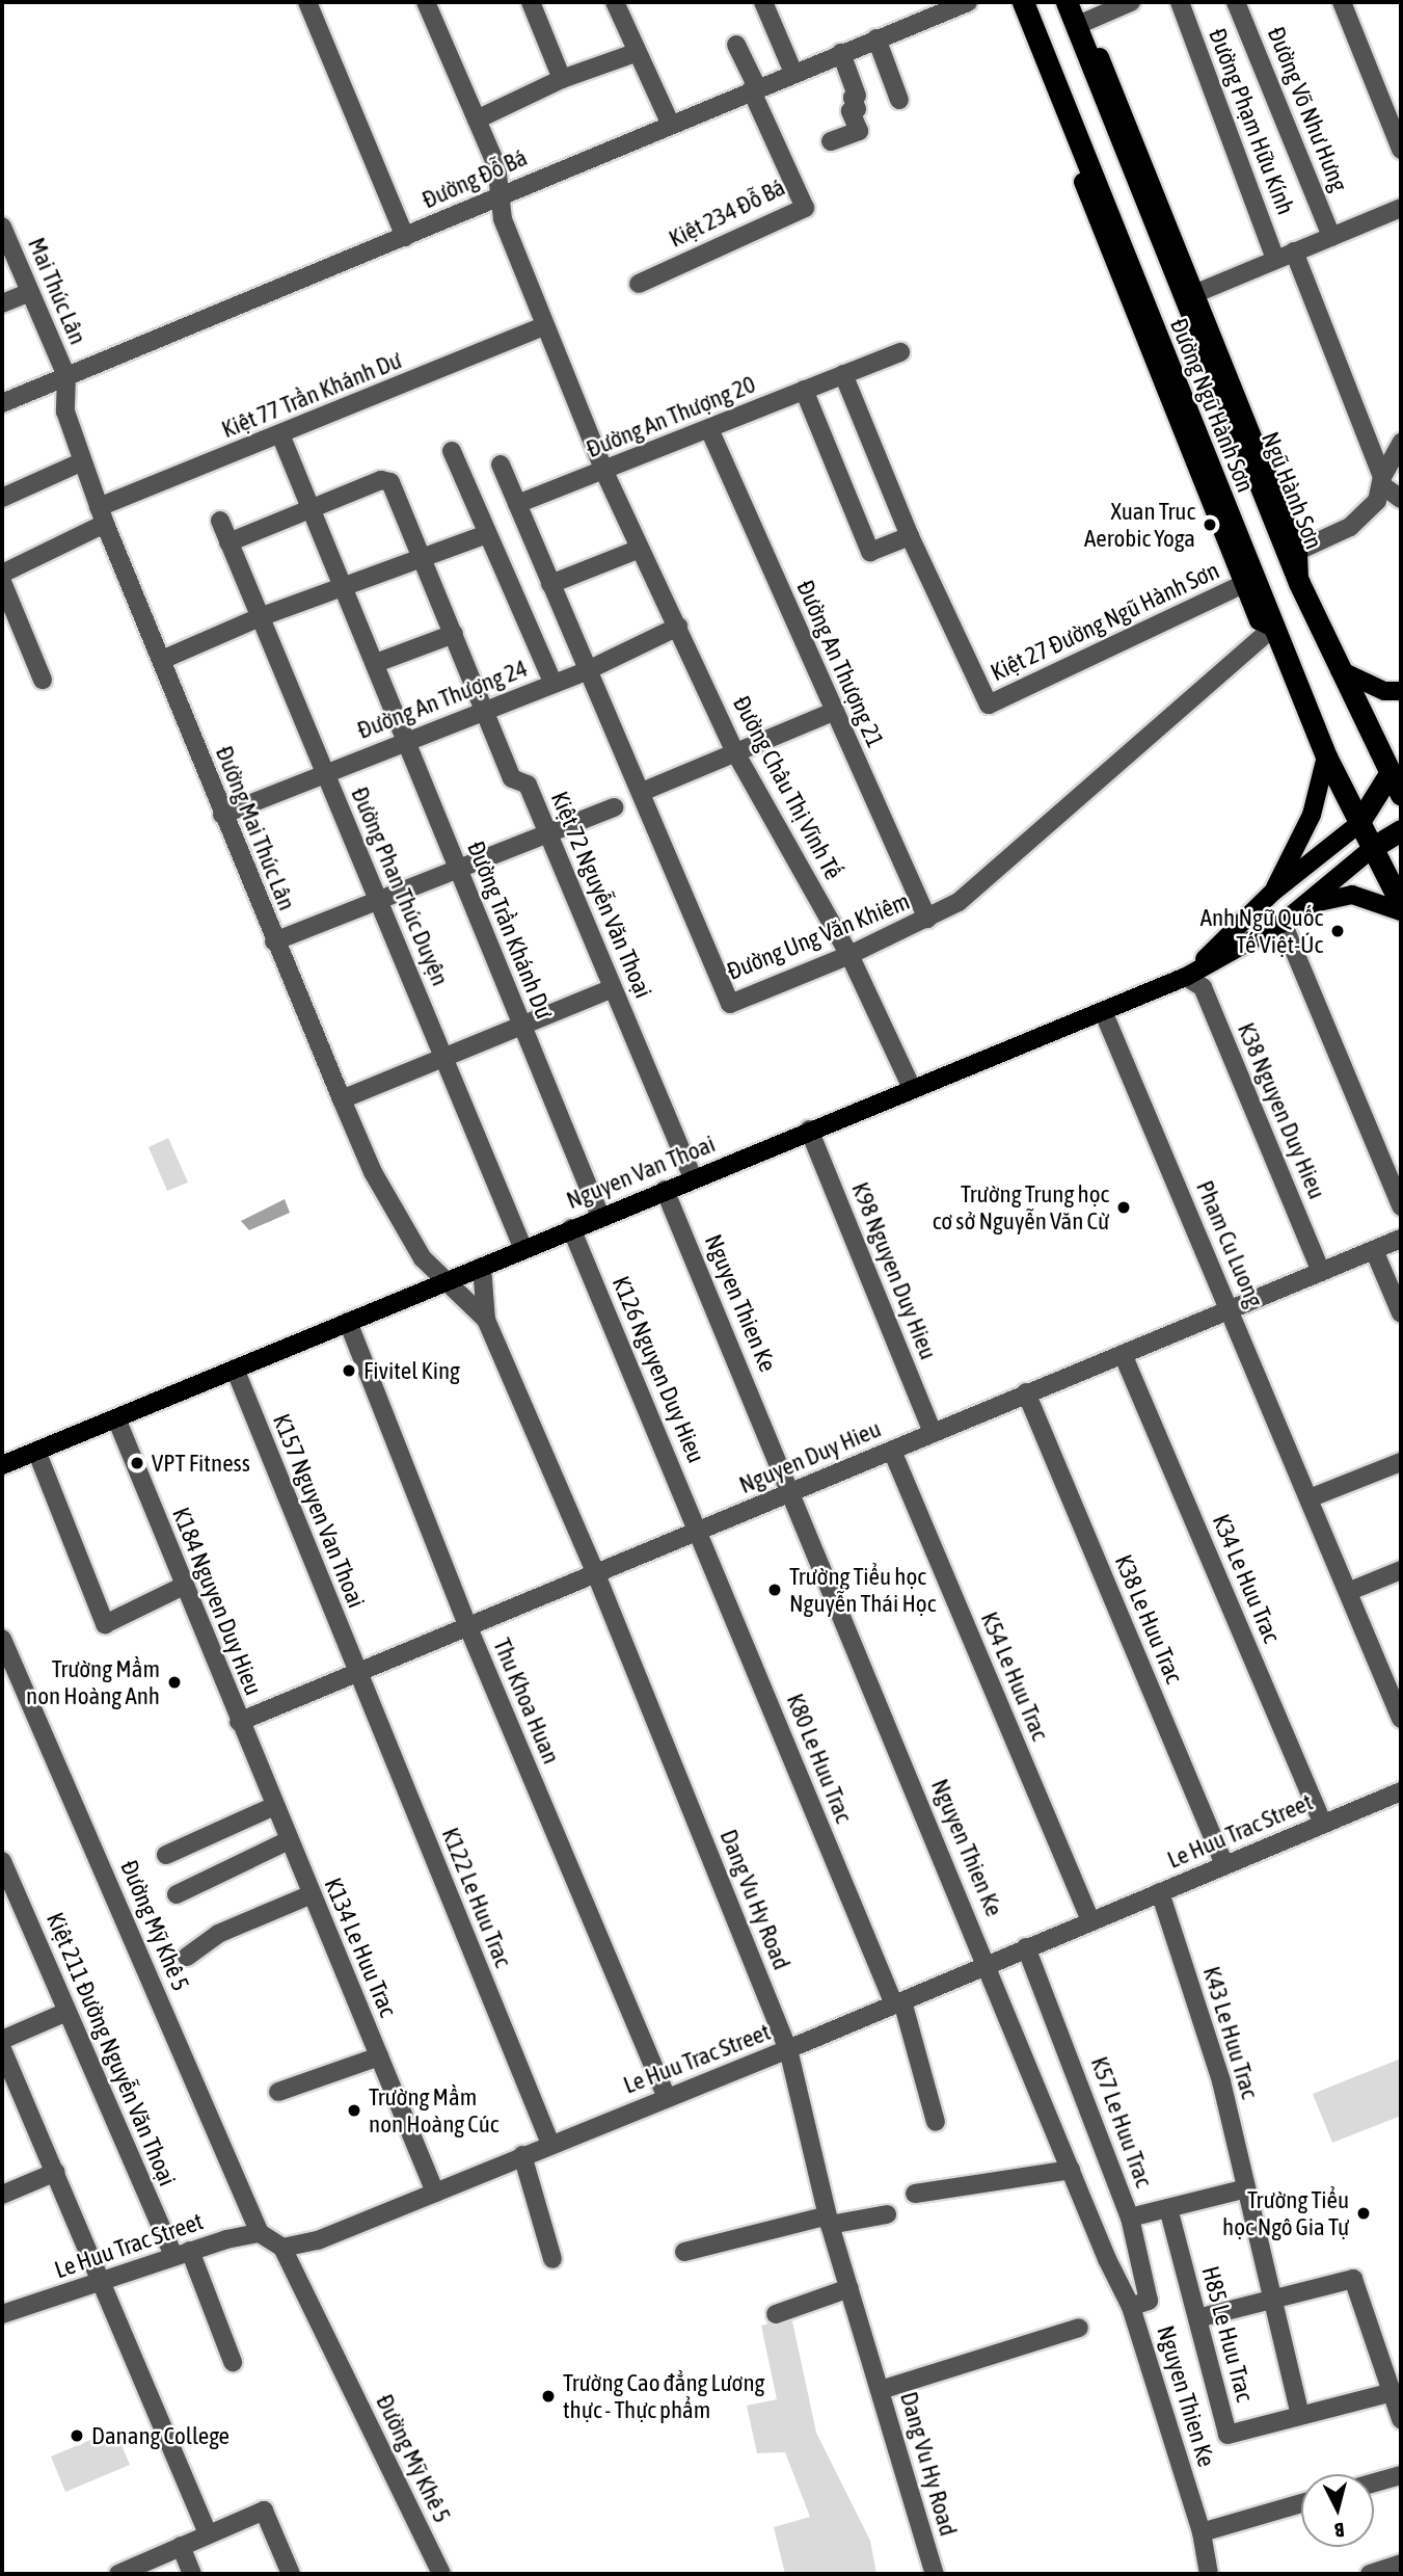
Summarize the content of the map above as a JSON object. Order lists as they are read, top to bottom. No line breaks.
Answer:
{"streets":{"highway":["Đường Ngũ Hành Sơn","Ngũ Hành Sơn"],"main road":["Nguyen Van Thoai"],"street":["Đường Võ Như Hưng","Đường Phạm Hữu Kính","Đường Đỗ Bá","Kiệt 234 Đỗ Bá","Mai Thúc Lân","Kiệt 77 Trần Khánh Dư","Đường An Thượng 20","Kiệt 27 Đường Ngũ Hành Sơn","Đường An Thượng 21","Đường An Thượng 24","Đường Châu Thị Vĩnh Tế","Đường Mai Thúc Lân","Đường Phan Thúc Duyện","Kiệt 72 Nguyễn Văn Thoại","Đường Trần Khánh Dư","Đường Ung Văn Khiêm","K38 Nguyen Duy Hieu","Pham Cu Luong","K98 Nguyen Duy Hieu","Nguyen Thien Ke","K126 Nguyen Duy Hieu","Nguyen Duy Hieu","K157 Nguyen Van Thoai","K34 Le Huu Trac","K184 Nguyen Duy Hieu","K38 Le Huu Trac","K54 Le Huu Trac","Thu Khoa Huan","K80 Le Huu Trac","Le Huu Trac Street","K122 Le Huu Trac","Dang Vu Hy Road","Đường Mỹ Khê 5","K134 Le Huu Trac","K43 Le Huu Trac","Kiệt 211 Đường Nguyễn Văn Thoại","K57 Le Huu Trac","H85 Le Huu Trac"]},"crossings":[["Đường Đỗ Bá","Kiệt 234 Đỗ Bá"],["Đường Đỗ Bá","Mai Thúc Lân"],["Đường Đỗ Bá","Đường Châu Thị Vĩnh Tế"],["Đường Đỗ Bá","Đường Mai Thúc Lân"],["Mai Thúc Lân","Đường Mai Thúc Lân"],["Kiệt 77 Trần Khánh Dư","Đường Châu Thị Vĩnh Tế"],["Kiệt 77 Trần Khánh Dư","Đường Mai Thúc Lân"],["Kiệt 77 Trần Khánh Dư","Đường Trần Khánh Dư"],["Đường Ngũ Hành Sơn","Kiệt 27 Đường Ngũ Hành Sơn"],["Đường Ngũ Hành Sơn","Đường Ung Văn Khiêm"],["Đường Ngũ Hành Sơn","Nguyen Van Thoai"],["Đường An Thượng 20","Đường An Thượng 21"],["Đường An Thượng 20","Đường Châu Thị Vĩnh Tế"],["Đường An Thượng 20","Đường Ung Văn Khiêm"],["Đường An Thượng 21","Đường Ung Văn Khiêm"],["Đường An Thượng 24","Đường Châu Thị Vĩnh Tế"],["Đường An Thượng 24","Đường Mai Thúc Lân"],["Đường An Thượng 24","Đường Phan Thúc Duyện"],["Đường An Thượng 24","Kiệt 72 Nguyễn Văn Thoại"],["Đường An Thượng 24","Đường Trần Khánh Dư"],["Đường An Thượng 24","Đường Ung Văn Khiêm"],["Đường Châu Thị Vĩnh Tế","Đường Ung Văn Khiêm"],["Đường Châu Thị Vĩnh Tế","Nguyen Van Thoai"],["Đường Mai Thúc Lân","Nguyen Van Thoai"],["Đường Mai Thúc Lân","Dang Vu Hy Road"],["Đường Phan Thúc Duyện","Nguyen Van Thoai"],["Kiệt 72 Nguyễn Văn Thoại","Đường Trần Khánh Dư"],["Kiệt 72 Nguyễn Văn Thoại","Nguyen Van Thoai"],["Đường Trần Khánh Dư","Nguyen Van Thoai"],["K38 Nguyen Duy Hieu","Nguyen Van Thoai"],["K38 Nguyen Duy Hieu","Nguyen Duy Hieu"],["Nguyen Van Thoai","Pham Cu Luong"],["Nguyen Van Thoai","K98 Nguyen Duy Hieu"],["Nguyen Van Thoai","Nguyen Thien Ke"],["Nguyen Van Thoai","K126 Nguyen Duy Hieu"],["Nguyen Van Thoai","K157 Nguyen Van Thoai"],["Nguyen Van Thoai","K184 Nguyen Duy Hieu"],["Nguyen Van Thoai","Thu Khoa Huan"],["Nguyen Van Thoai","Dang Vu Hy Road"],["Pham Cu Luong","Nguyen Duy Hieu"],["K98 Nguyen Duy Hieu","Nguyen Duy Hieu"],["Nguyen Thien Ke","Nguyen Duy Hieu"],["Nguyen Thien Ke","Le Huu Trac Street"],["Nguyen Thien Ke","K57 Le Huu Trac"],["K126 Nguyen Duy Hieu","Nguyen Duy Hieu"],["K126 Nguyen Duy Hieu","K80 Le Huu Trac"],["Nguyen Duy Hieu","K157 Nguyen Van Thoai"],["Nguyen Duy Hieu","K34 Le Huu Trac"],["Nguyen Duy Hieu","K184 Nguyen Duy Hieu"],["Nguyen Duy Hieu","K38 Le Huu Trac"],["Nguyen Duy Hieu","K54 Le Huu Trac"],["Nguyen Duy Hieu","Thu Khoa Huan"],["Nguyen Duy Hieu","K80 Le Huu Trac"],["Nguyen Duy Hieu","K122 Le Huu Trac"],["Nguyen Duy Hieu","Dang Vu Hy Road"],["Nguyen Duy Hieu","K134 Le Huu Trac"],["K157 Nguyen Van Thoai","K122 Le Huu Trac"],["K34 Le Huu Trac","Le Huu Trac Street"],["K184 Nguyen Duy Hieu","K134 Le Huu Trac"],["K38 Le Huu Trac","Le Huu Trac Street"],["K54 Le Huu Trac","Le Huu Trac Street"],["Thu Khoa Huan","Le Huu Trac Street"],["K80 Le Huu Trac","Le Huu Trac Street"],["Le Huu Trac Street","K122 Le Huu Trac"],["Le Huu Trac Street","Dang Vu Hy Road"],["Le Huu Trac Street","Đường Mỹ Khê 5"],["Le Huu Trac Street","K134 Le Huu Trac"],["Le Huu Trac Street","K43 Le Huu Trac"],["Le Huu Trac Street","Kiệt 211 Đường Nguyễn Văn Thoại"],["Le Huu Trac Street","K57 Le Huu Trac"],["K43 Le Huu Trac","H85 Le Huu Trac"]],"places":["Xuan Truc Aerobic Yoga","Anh Ngữ Quốc Tế Việt-Úc","Trường Trung học cơ sở Nguyễn Văn Cừ","Fivitel King","VPT Fitness","Trường Tiểu học Nguyễn Thái Học","Trường Mầm non Hoàng Anh","Trường Mầm non Hoàng Cúc","Trường Tiểu học Ngô Gia Tự","Trường Cao đẳng Lương thực - Thực phẩm","Danang College"],"north":"bottom"}
